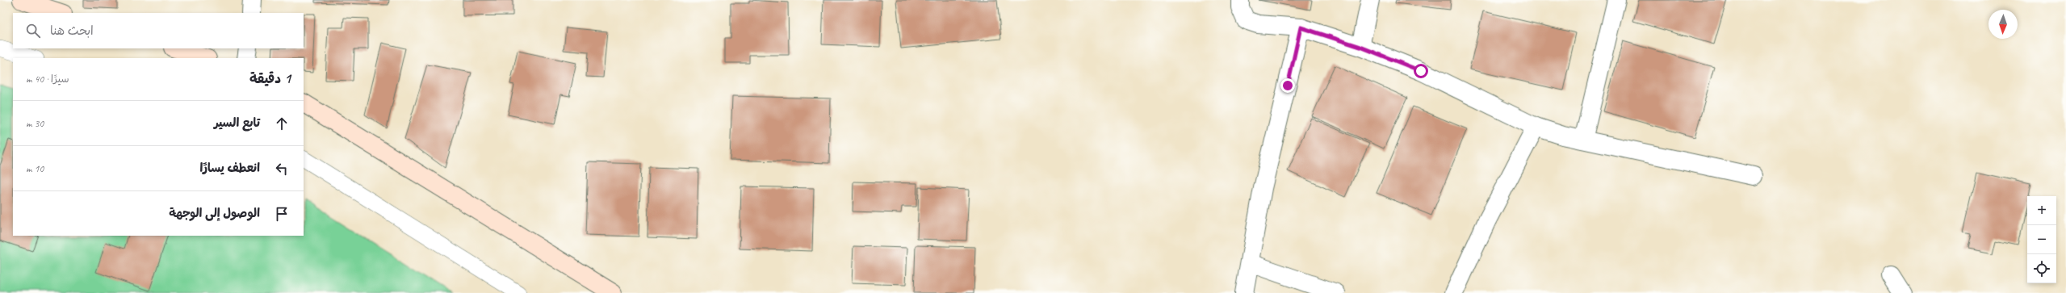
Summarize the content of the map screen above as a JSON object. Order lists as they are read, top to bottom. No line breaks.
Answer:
{"north":"bottom","page":{"search":"ابحث هنا","heading":["1 دقيقة","سيرًا · 40 m"],"list":[["تابع السير","30 m"],["انعطف يسارًا","10 m"],"الوصول إلى الوجهة"],"map_buttons":["+","−"]}}
